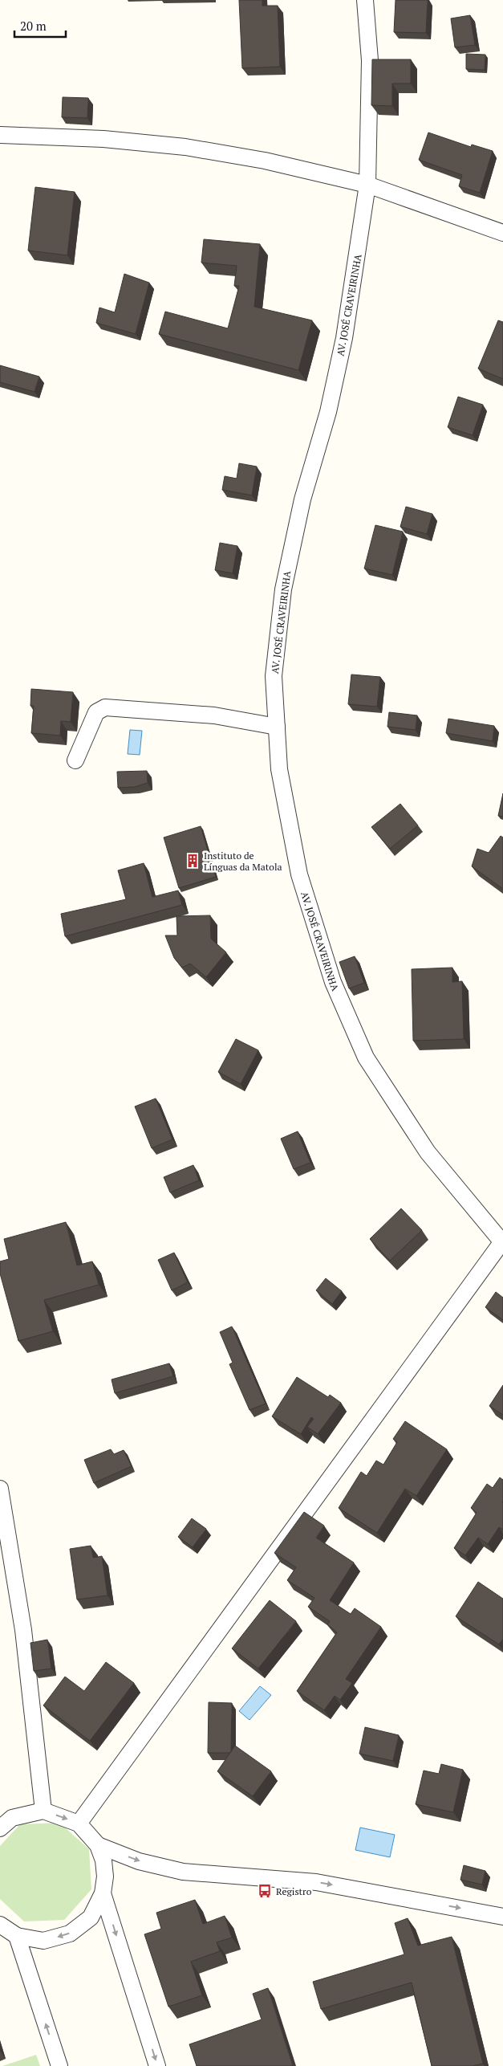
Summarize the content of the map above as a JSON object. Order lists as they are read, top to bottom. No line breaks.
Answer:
{"streets":{"street":["AV. JOSÉ CRAVEIRINHA"]},"places":{"building":["Instituto de Línguas da Matola"],"bus stop":["Registro"]},"scale_bar":"20 m"}
